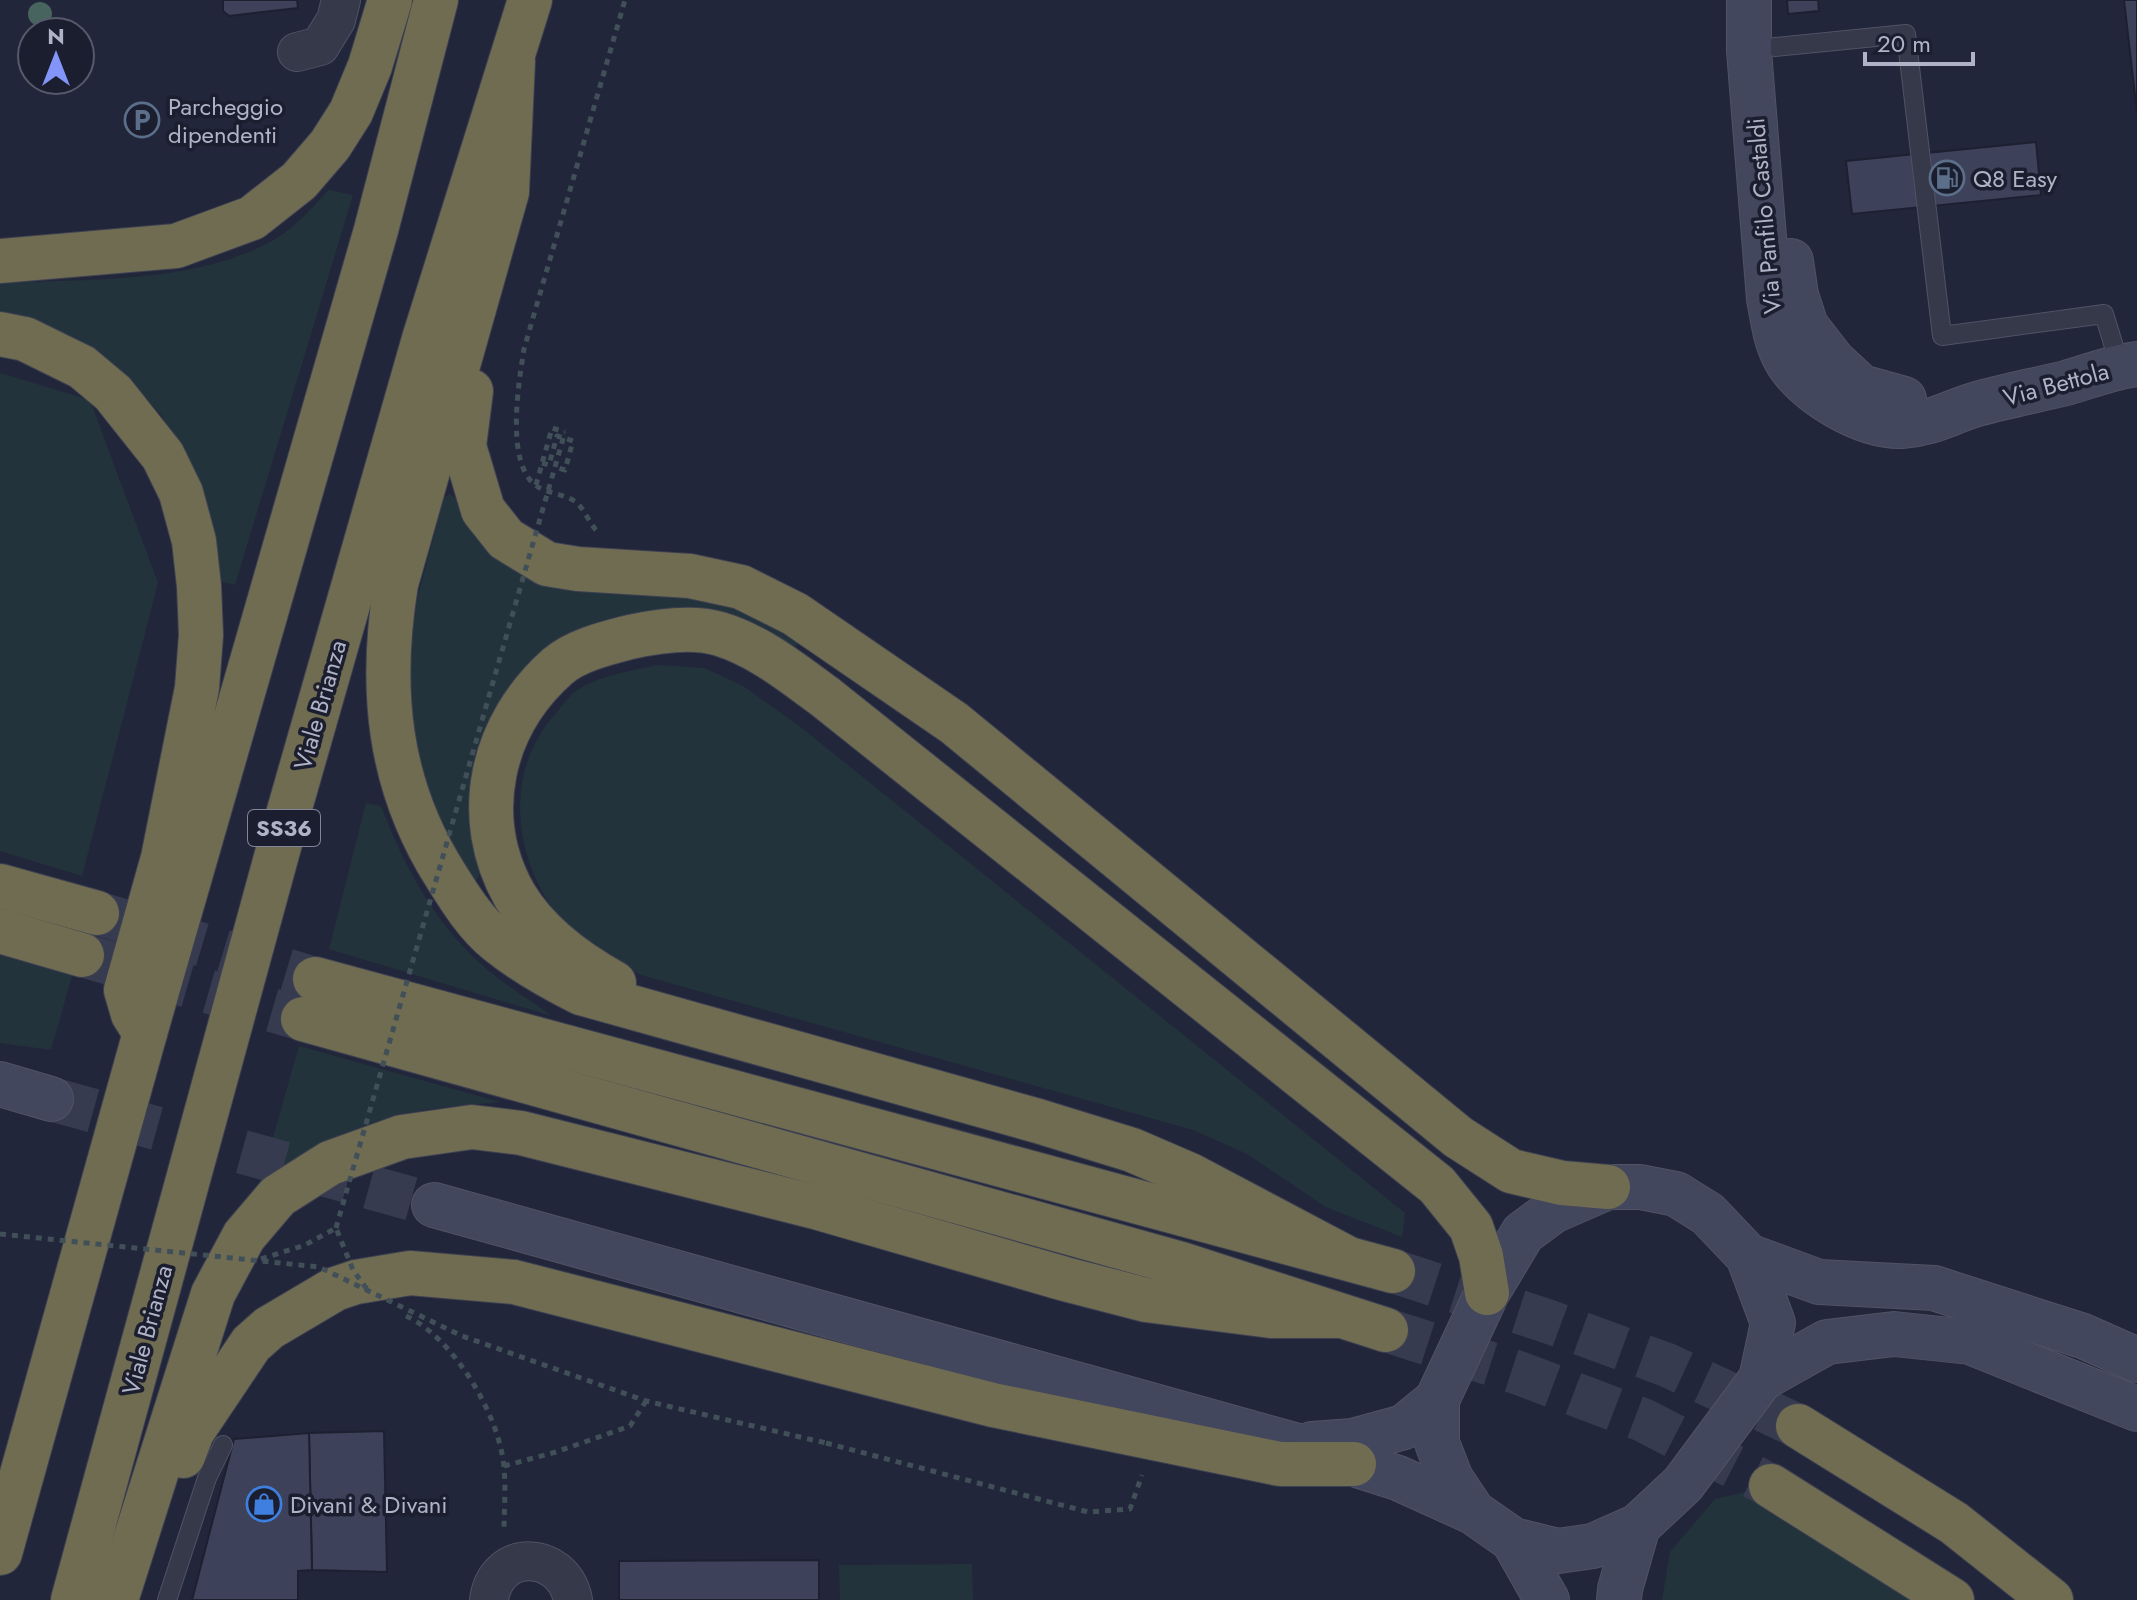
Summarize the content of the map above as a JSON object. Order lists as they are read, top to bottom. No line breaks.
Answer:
{"streets":{"highway":["Viale Brianza","SS36"],"main road":["Via Panfilo Castaldi","Via Bettola"]},"crossings":[["Via Panfilo Castaldi","Via Bettola"]],"places":{"parking":["Parcheggio dipendenti"],"fuel station":["Q8 Easy"],"shop":["Divani & Divani"]},"scale_bar":"20 m","north":"top"}
